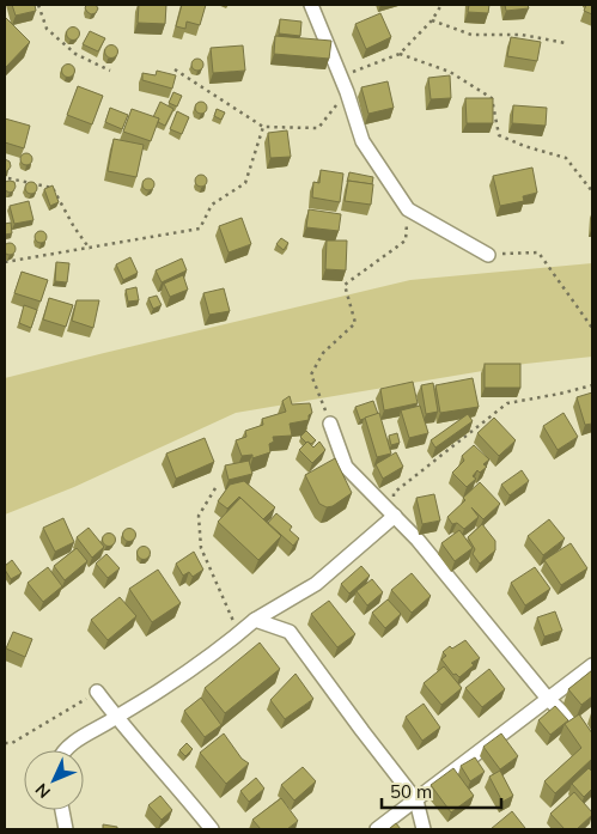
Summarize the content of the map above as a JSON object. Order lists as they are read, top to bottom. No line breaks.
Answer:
{"scale_bar":"50 m","north":"bottom left"}
